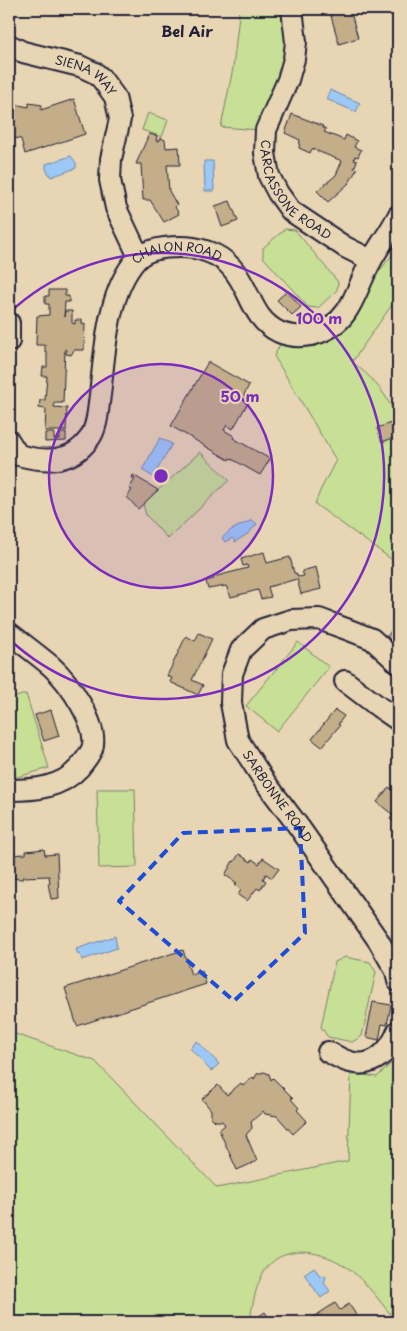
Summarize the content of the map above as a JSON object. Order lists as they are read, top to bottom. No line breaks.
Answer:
{"streets":{"street":["SIENA WAY","CARCASSONE ROAD","CHALON ROAD","SARBONNE ROAD"]},"crossings":[["SIENA WAY","CHALON ROAD"],["CARCASSONE ROAD","CHALON ROAD"]],"districts":["Bel Air"],"rings":["100 m","50 m"]}
